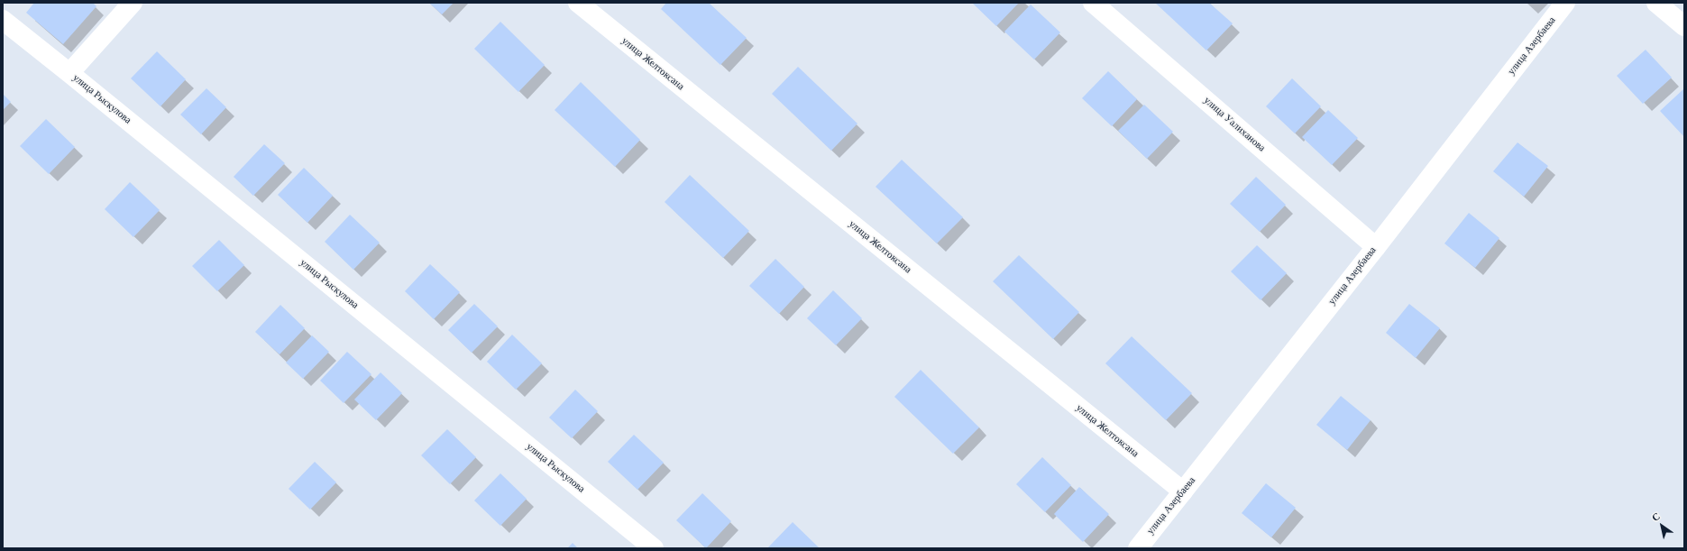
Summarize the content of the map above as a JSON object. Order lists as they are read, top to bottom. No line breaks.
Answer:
{"streets":{"street":["улица Азербаева","улица Желтоксана","улица Рыскулова","улица Уалиханова"]},"crossings":[["улица Азербаева","улица Желтоксана"],["улица Азербаева","улица Уалиханова"]],"north":"top left"}
